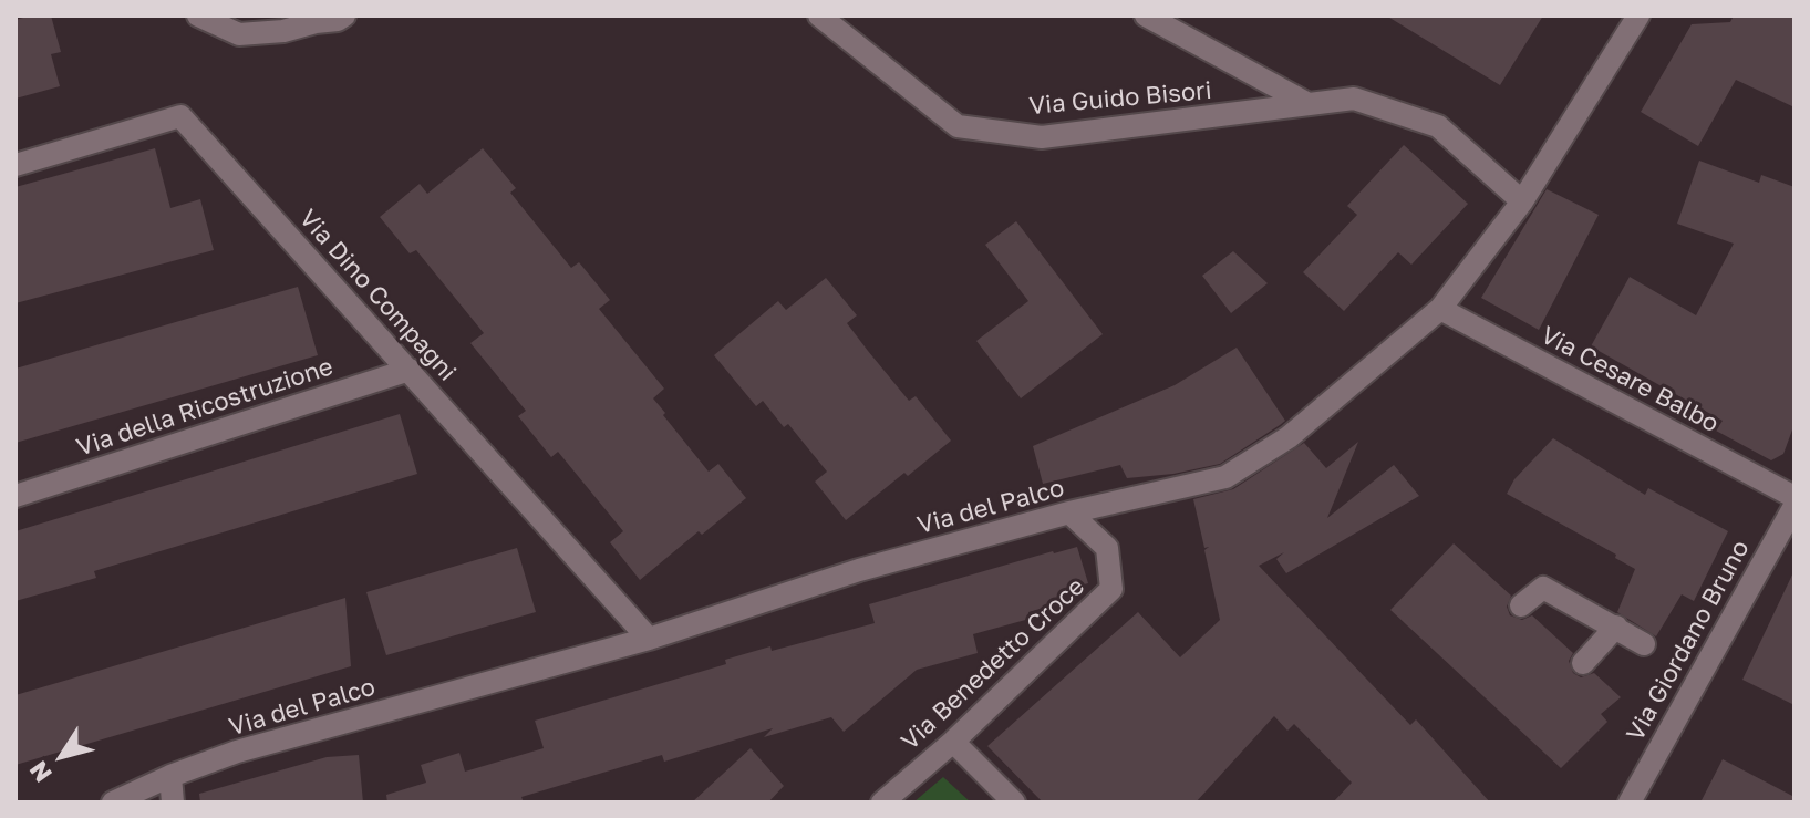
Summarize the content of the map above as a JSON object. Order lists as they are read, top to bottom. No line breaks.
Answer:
{"streets":{"street":["Via Guido Bisori","Via Dino Compagni","Via Cesare Balbo","Via della Ricostruzione","Via del Palco","Via Giordano Bruno","Via Benedetto Croce"]},"crossings":[["Via Guido Bisori","Via del Palco"],["Via Dino Compagni","Via della Ricostruzione"],["Via Dino Compagni","Via del Palco"],["Via Cesare Balbo","Via del Palco"],["Via del Palco","Via Benedetto Croce"]],"north":"bottom left"}
